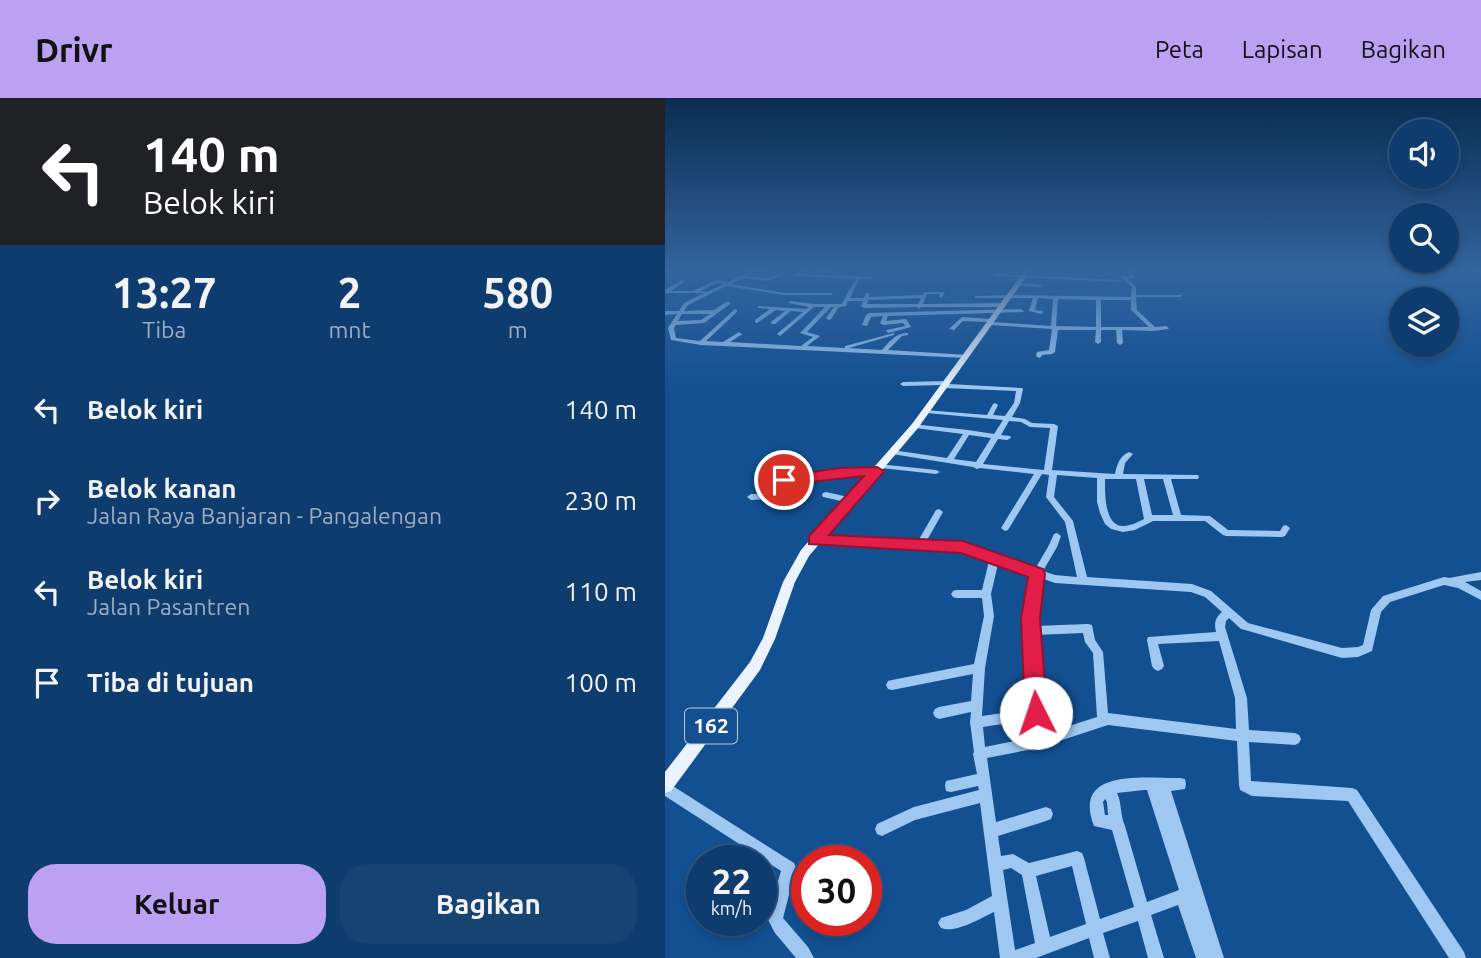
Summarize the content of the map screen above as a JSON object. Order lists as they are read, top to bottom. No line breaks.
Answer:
{"streets":{"main road":["162"]},"page":{"header":"Drivr","nav":["Peta","Lapisan","Bagikan"],"turn":["140 m","Belok kiri"],"eta":["13:27","Tiba","2","mnt","580","m"],"list":[{"name":"Belok kiri","value":"140 m"},{"name":"Belok kanan","note":"Jalan Raya Banjaran - Pangalengan","value":"230 m"},{"name":"Belok kiri","note":"Jalan Pasantren","value":"110 m"},{"name":"Tiba di tujuan","value":"100 m"}],"speed":"22 km/h","limit":"30","buttons":["Keluar","Bagikan"]}}
